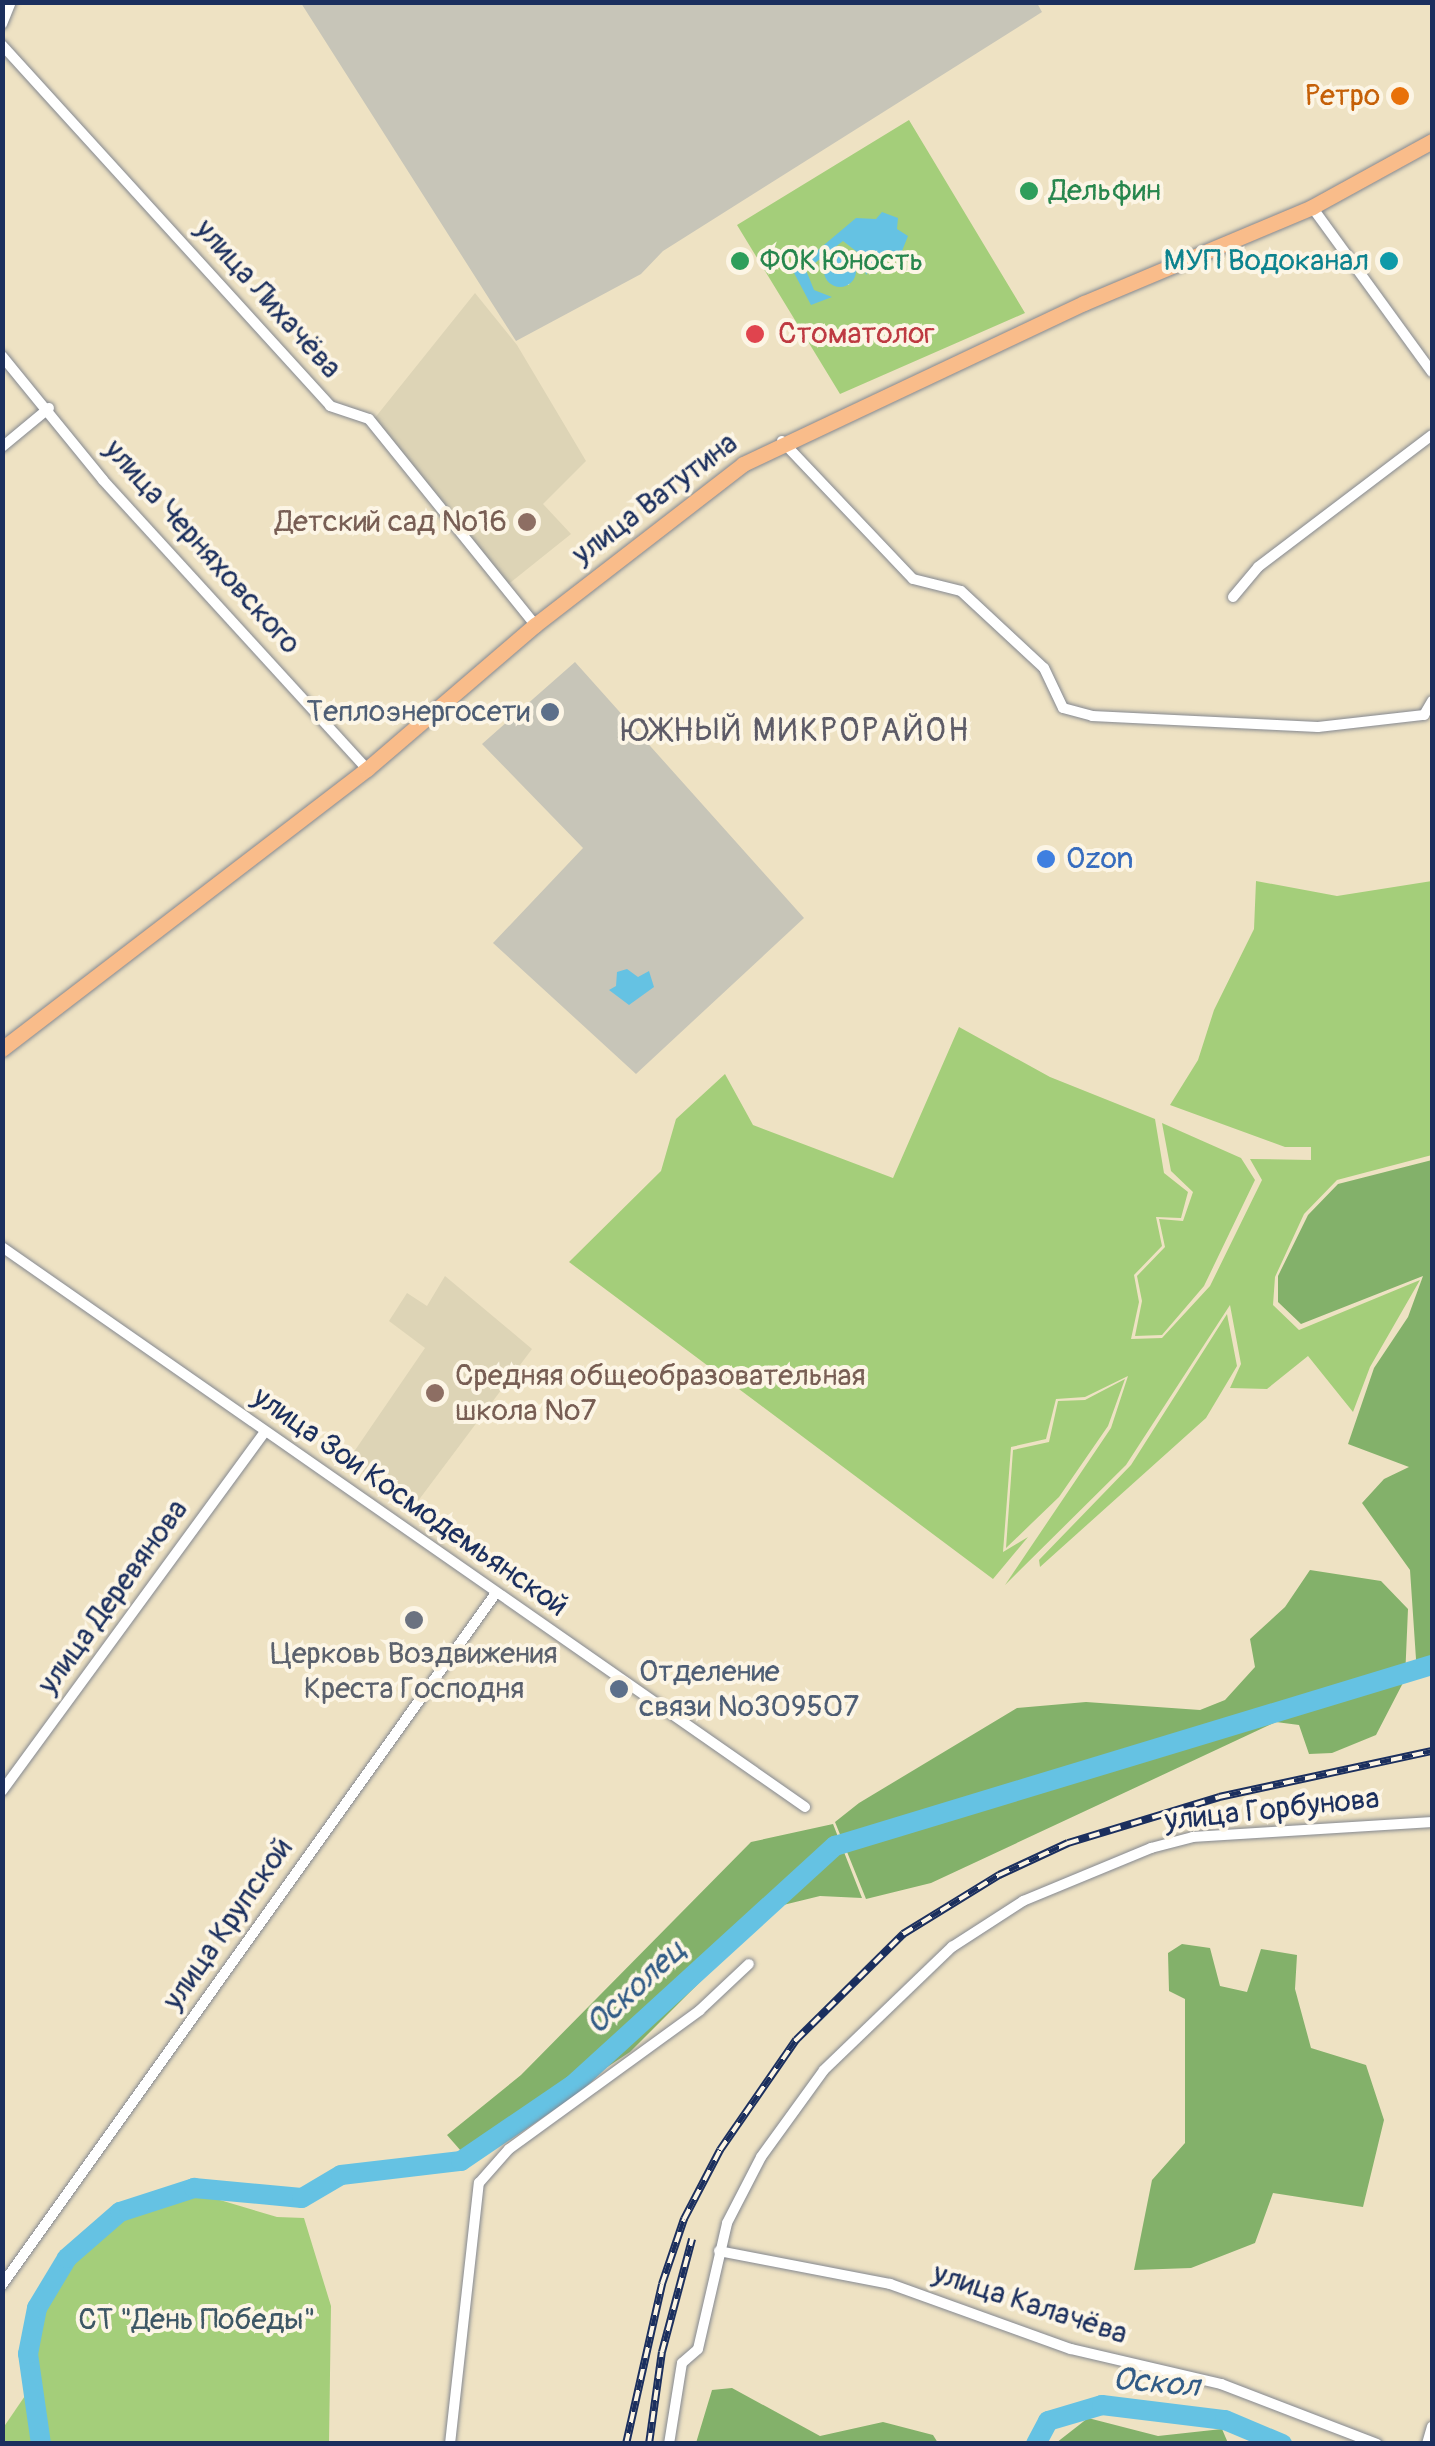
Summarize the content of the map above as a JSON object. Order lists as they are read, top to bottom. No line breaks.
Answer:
{"streets":{"main road":["улица Ватутина"],"street":["улица Лихачёва","улица Черняховского","улица Зои Космодемьянской","улица Деревянова","улица Горбунова","улица Крупской","улица Калачёва"]},"crossings":[["улица Лихачёва","улица Ватутина"],["улица Ватутина","улица Черняховского"],["улица Зои Космодемьянской","улица Деревянова"],["улица Зои Космодемьянской","улица Крупской"],["улица Горбунова","улица Калачёва"]],"districts":["ЮЖНЫЙ МИКРОРАЙОН"],"water":["Осколец","Оскол"],"parks":["СТ \"День Победы\""],"places":["Ретро","Дельфин","ФОК Юность","МУП Водоканал","Стоматолог","Детский сад №16","Теплоэнергосети","Ozon","Средняя общеобразовательная школа №7","Церковь Воздвижения Креста Господня","Отделение связи №309507"]}
